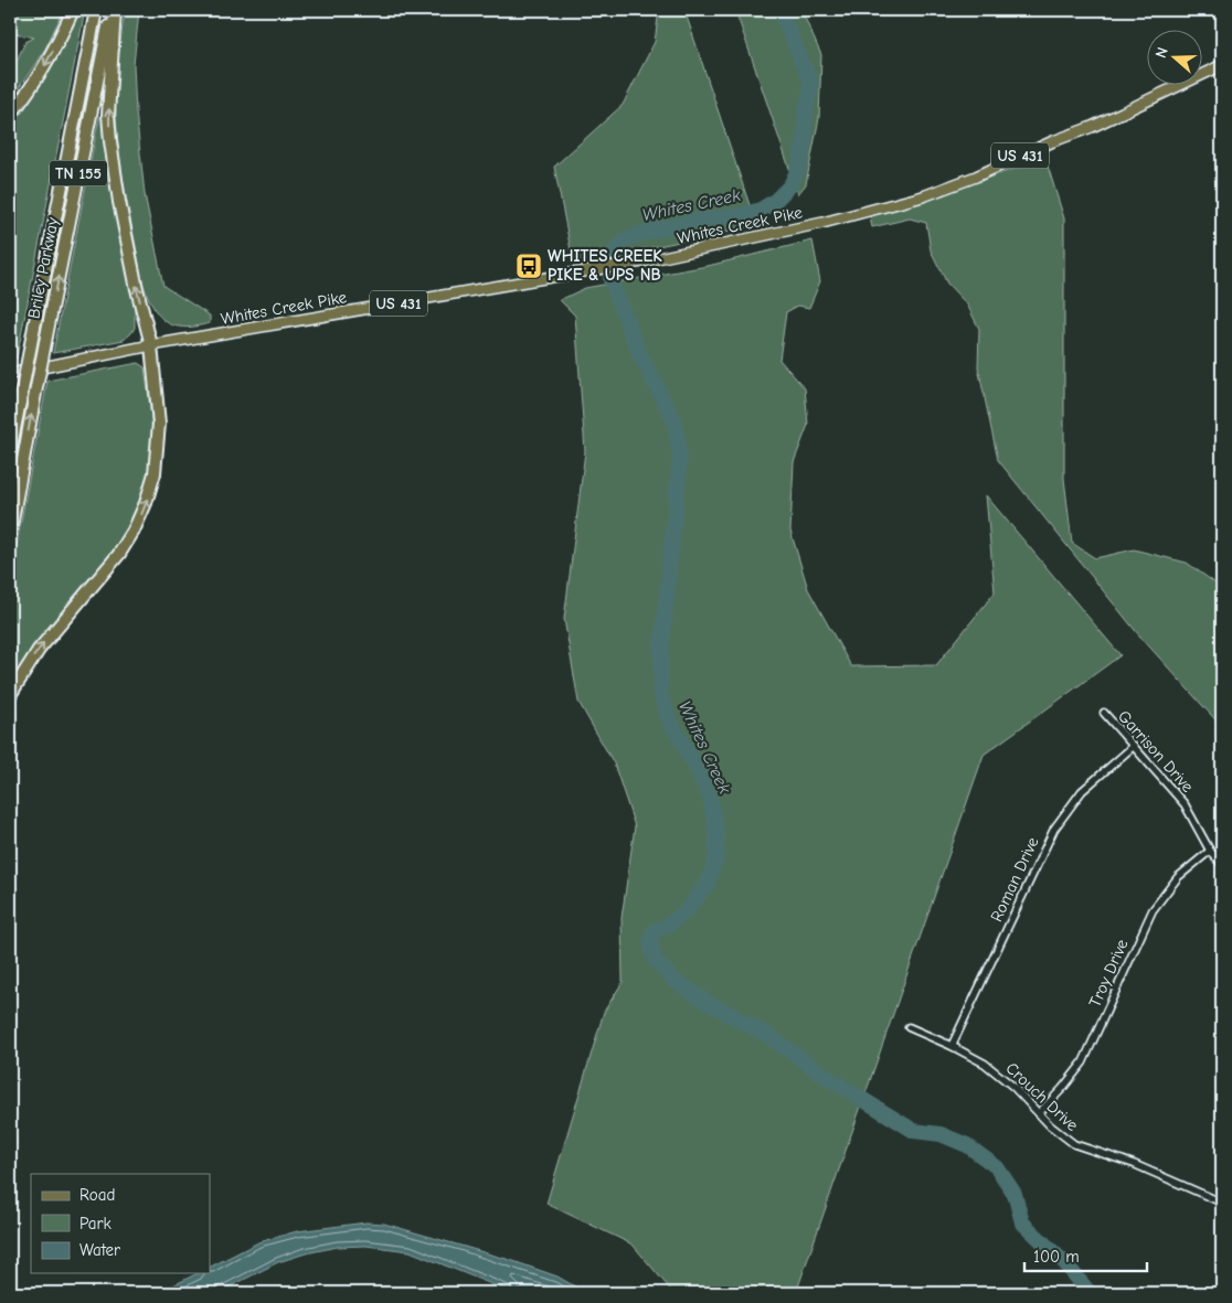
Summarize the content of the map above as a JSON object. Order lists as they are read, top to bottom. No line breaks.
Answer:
{"streets":{"highway":["TN 155","Briley Parkway"],"main road":["US 431","Whites Creek Pike"],"street":["Garrison Drive","Roman Drive","Troy Drive","Crouch Drive"]},"crossings":[["Garrison Drive","Roman Drive"],["Garrison Drive","Troy Drive"],["Roman Drive","Crouch Drive"],["Troy Drive","Crouch Drive"]],"water":["Whites Creek"],"places":{"bus stop":["WHITES CREEK PIKE & UPS NB"]},"legend":["Road","Park","Water"],"scale_bar":"100 m","north":"left"}
